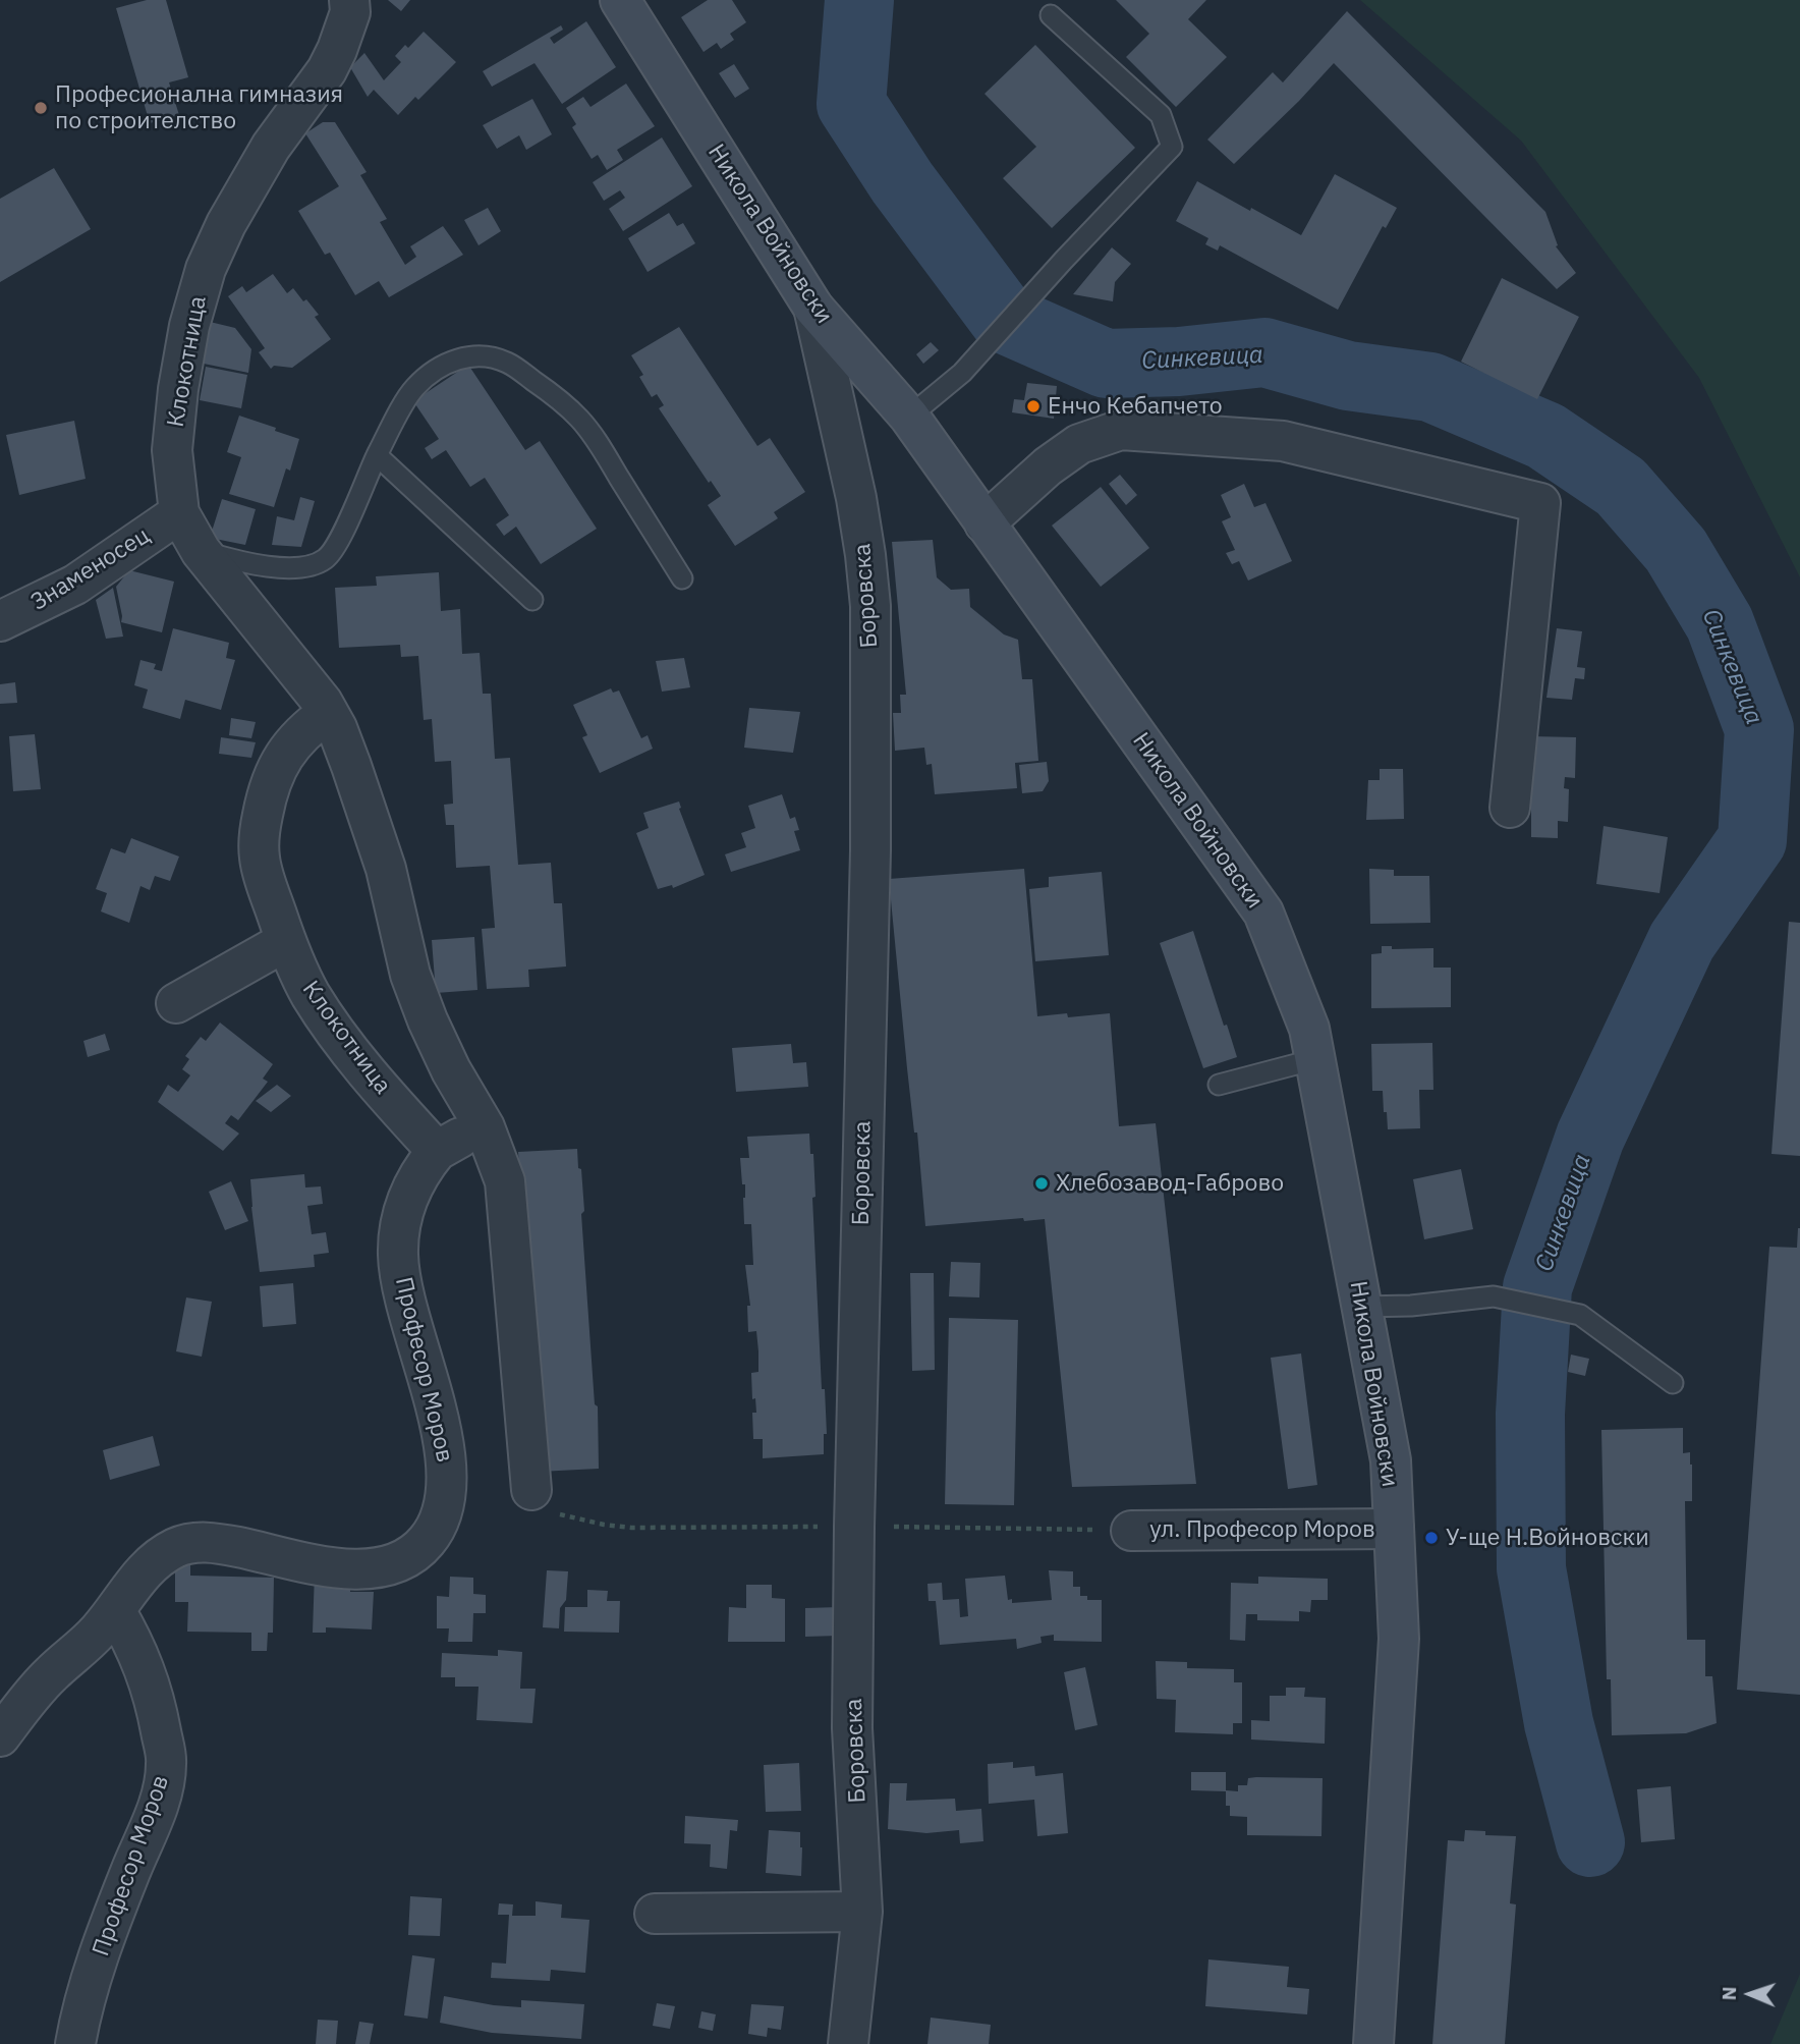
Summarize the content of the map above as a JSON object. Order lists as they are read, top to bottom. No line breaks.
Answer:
{"streets":{"street":["Никола Войновски","Клокотница","Знаменосец","Боровска","Професор Моров","ул. Професор Моров"]},"crossings":[["Никола Войновски","Боровска"],["Никола Войновски","ул. Професор Моров"],["Клокотница","Знаменосец"],["Клокотница","Професор Моров"]],"water":["Синкевица"],"places":["Професионална гимназия по строителство","Енчо Кебапчето","Хлебозавод-Габрово","У-ще Н.Войновски"],"north":"left"}
